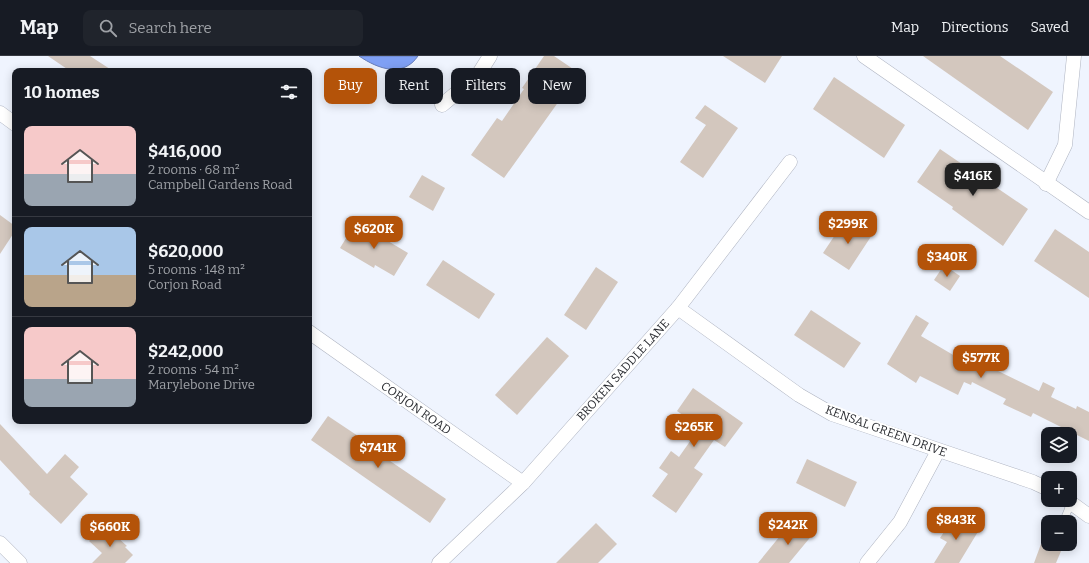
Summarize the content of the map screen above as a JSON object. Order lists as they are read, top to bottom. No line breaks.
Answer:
{"streets":{"street":["BROKEN SADDLE LANE","CORJON ROAD","KENSAL GREEN DRIVE"]},"crossings":[["BROKEN SADDLE LANE","CORJON ROAD"],["BROKEN SADDLE LANE","KENSAL GREEN DRIVE"]],"page":{"header":"Map","search":"Search here","nav":["Map","Directions","Saved"],"chip":["Buy","Rent","Filters","New"],"heading":"10 homes","list":[{"name":"$416,000","note":"2 rooms · 68 m² · Campbell Gardens Road"},{"name":"$620,000","note":"5 rooms · 148 m² · Corjon Road"},{"name":"$242,000","note":"2 rooms · 54 m² · Marylebone Drive"}],"price":["$416K","$299K","$620K","$340K","$577K","$265K","$741K","$843K","$242K","$660K"],"map_buttons":["+","−"]}}
